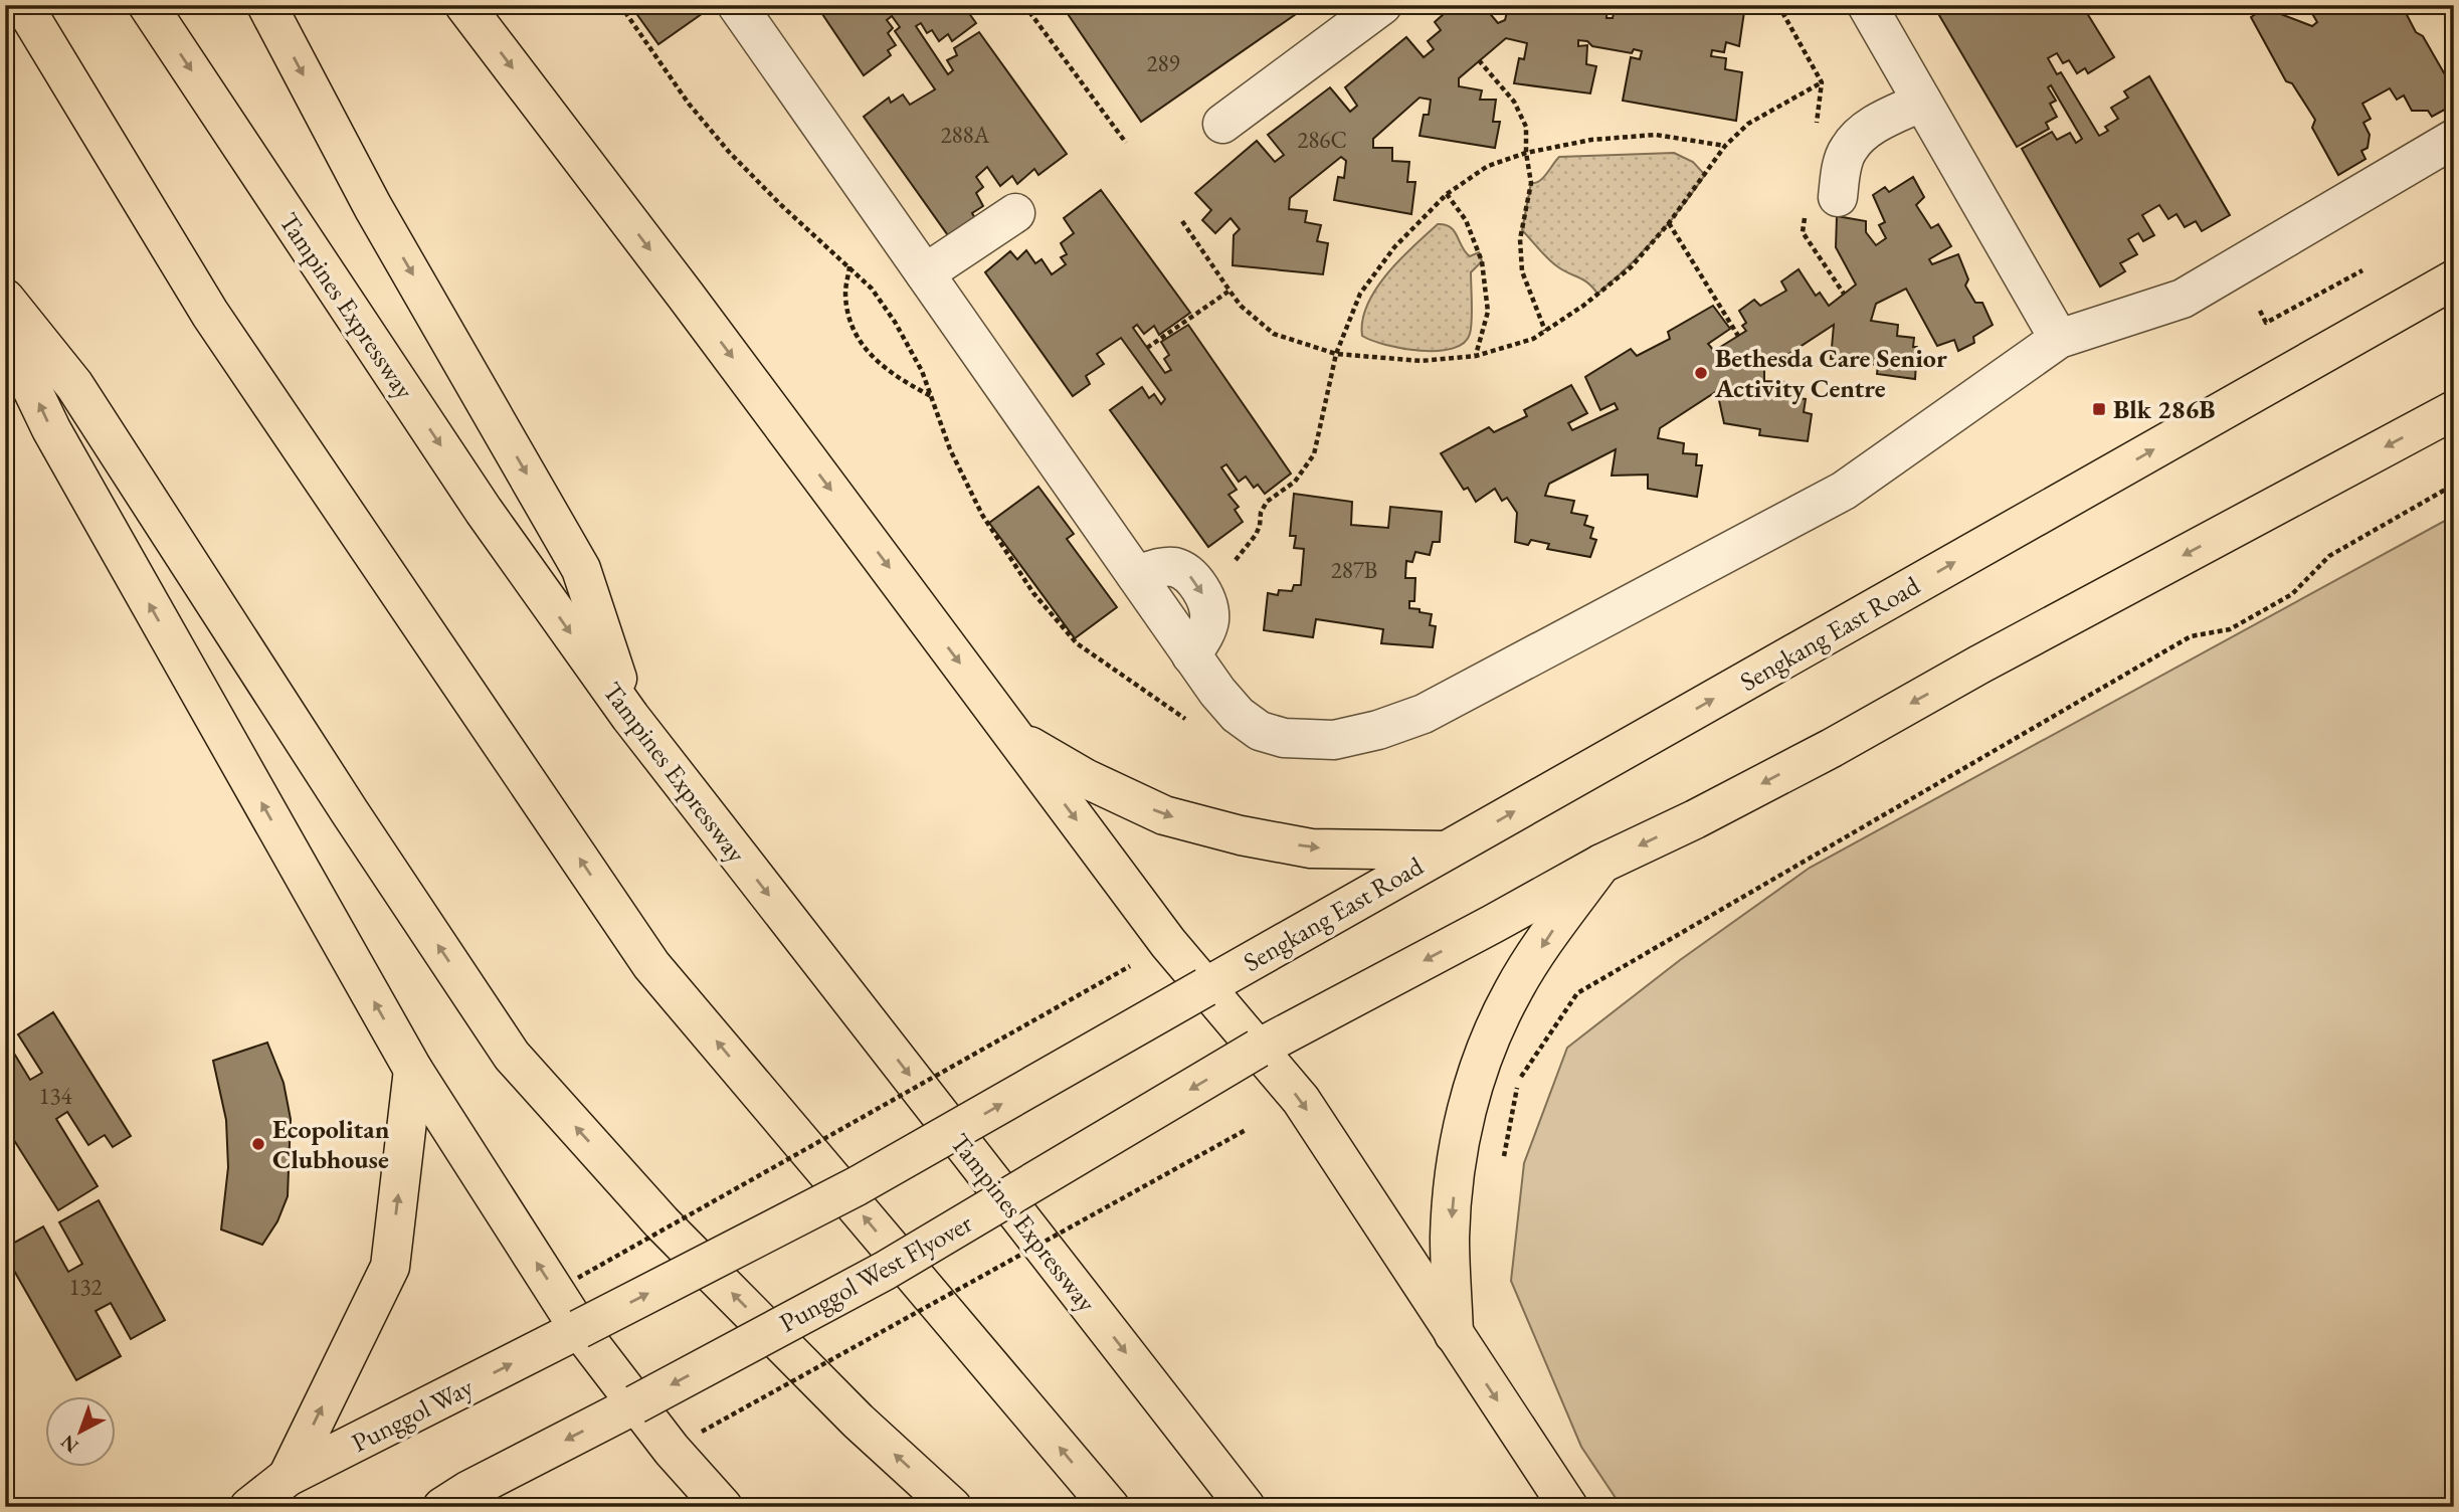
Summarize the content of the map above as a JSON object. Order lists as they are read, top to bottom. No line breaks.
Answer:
{"streets":{"main road":["Tampines Expressway","Sengkang East Road","Punggol West Flyover","Punggol Way"]},"places":{"other":["Bethesda Care Senior Activity Centre","Ecopolitan Clubhouse"],"transit":["Blk 286B"]},"house_numbers":["289","288A","286C","287B","134","132"],"north":"bottom left"}
